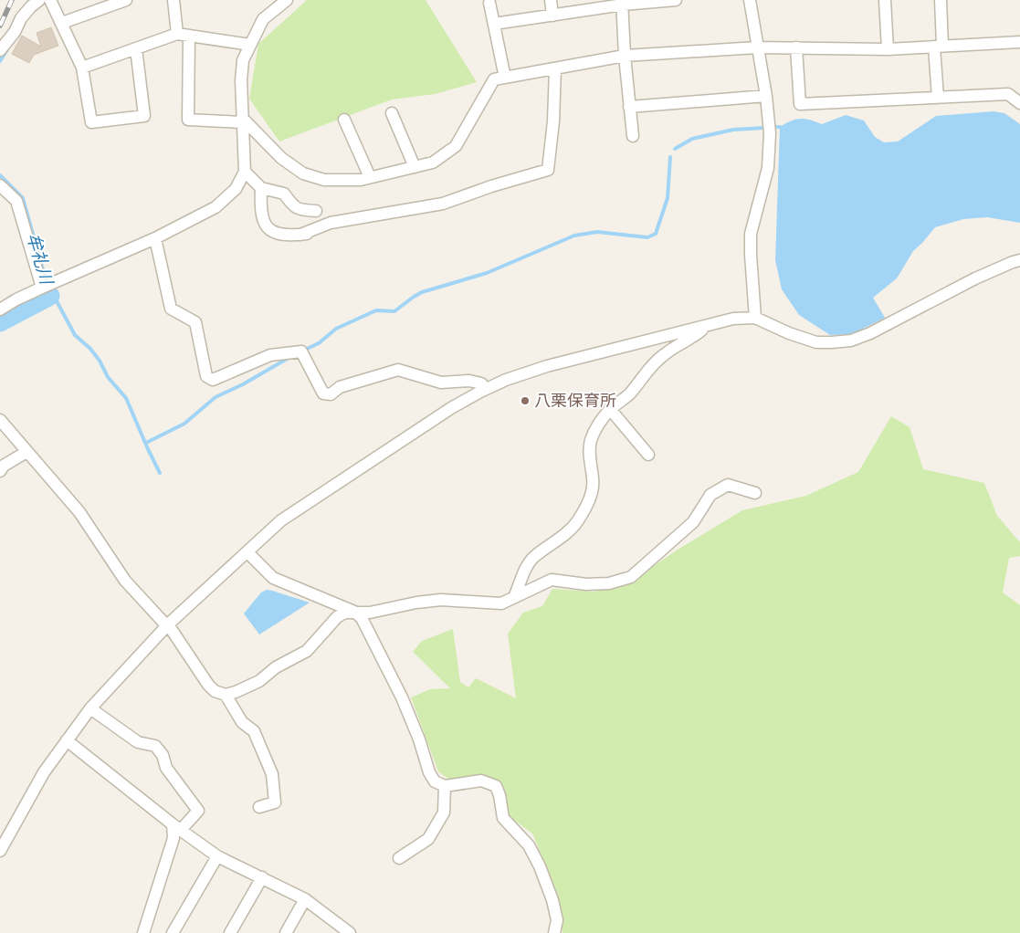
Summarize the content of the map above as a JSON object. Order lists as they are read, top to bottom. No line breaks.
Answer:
{"water":["牟礼川"],"places":["八栗保育所"]}
